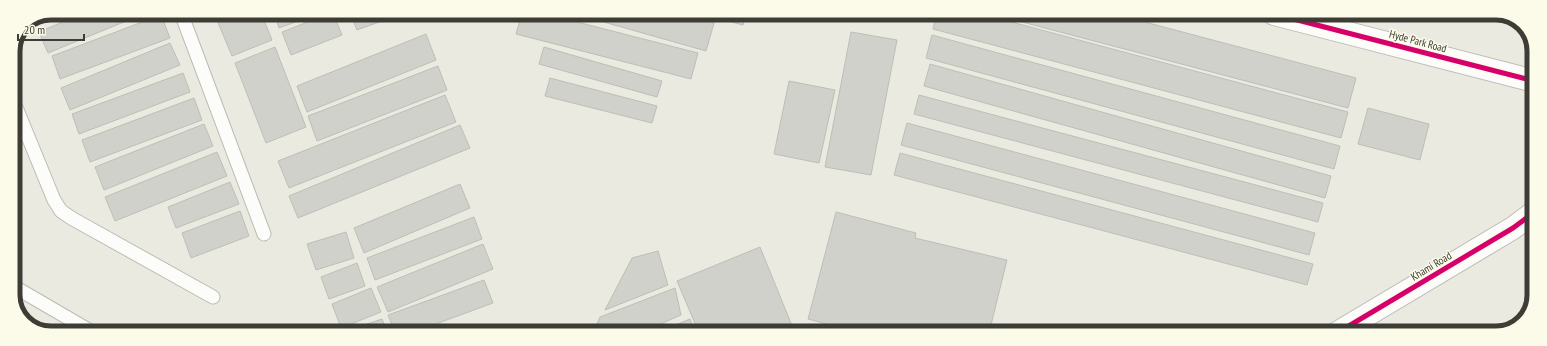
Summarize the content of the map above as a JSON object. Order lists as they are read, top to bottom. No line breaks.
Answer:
{"streets":{"street":["Hyde Park Road","Khami Road"]},"scale_bar":"20 m"}
